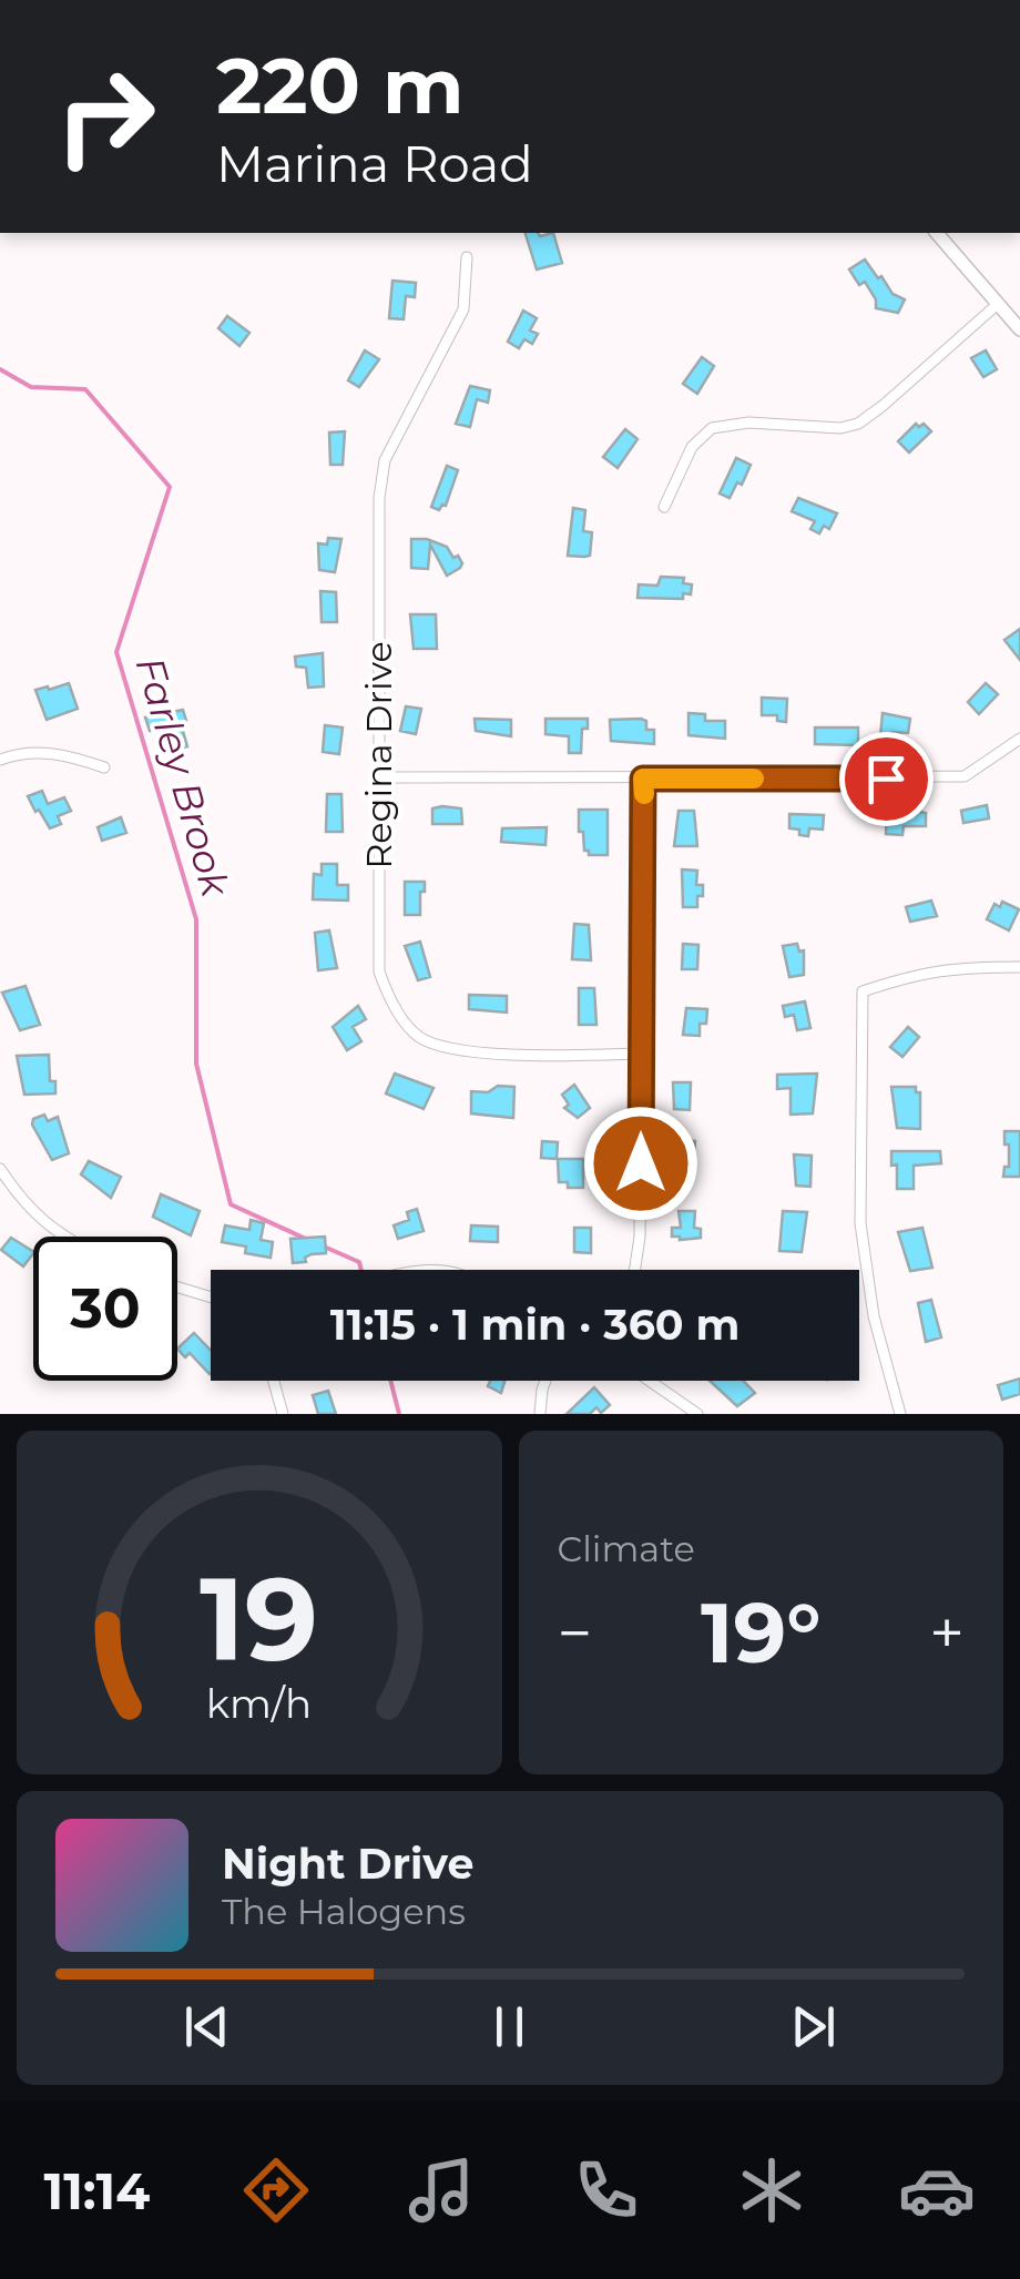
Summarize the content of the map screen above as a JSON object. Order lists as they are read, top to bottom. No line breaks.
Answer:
{"streets":{"street":["Regina Drive"]},"water":["Farley Brook"],"page":{"turn":["220 m","Marina Road"],"limit":"30","trip":"11:15 · 1 min · 360 m","tile":"Climate","heat":["−","19°","+"],"song":["Night Drive","The Halogens"],"tabs":"11:14","gauge":["19","km/h"]}}
